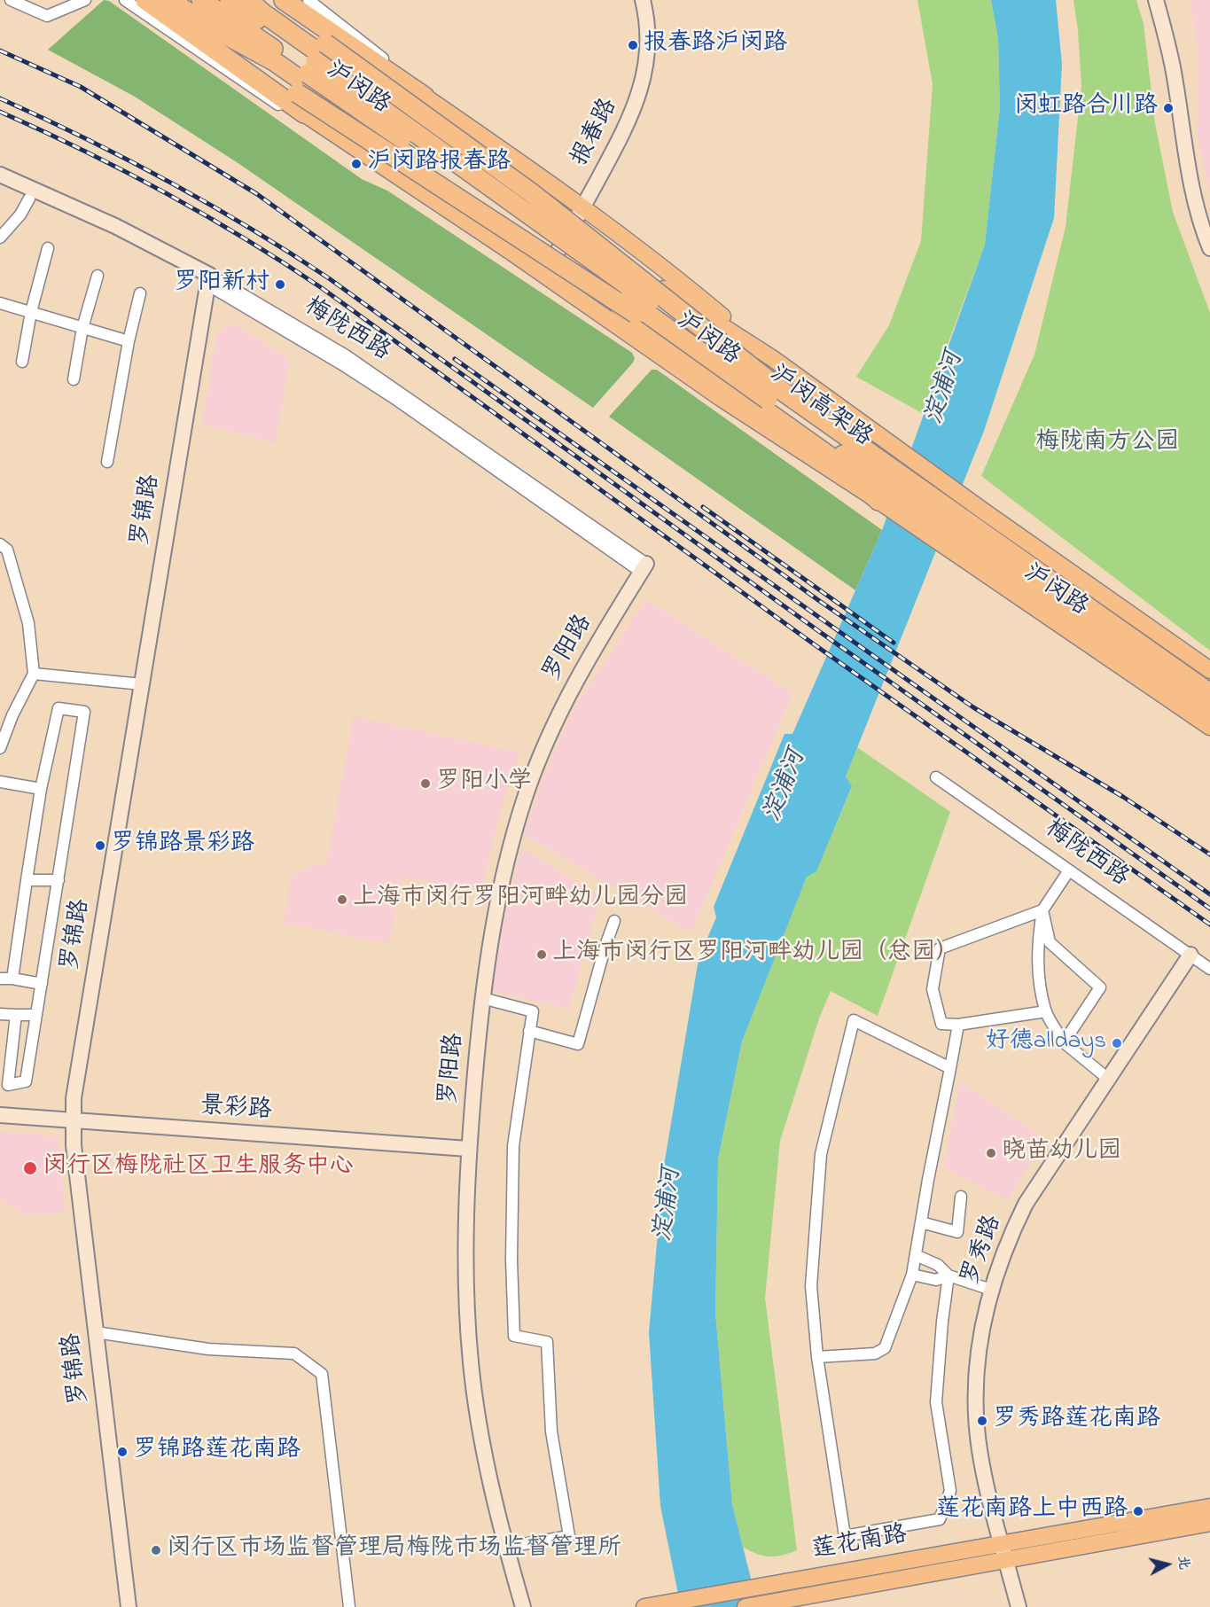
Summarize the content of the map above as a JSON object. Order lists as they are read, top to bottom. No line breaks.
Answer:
{"streets":{"highway":["沪闵路","沪闵高架路"],"main road":["莲花南路"],"street":["报春路","梅陇西路","罗锦路","罗阳路","景彩路","罗秀路"]},"crossings":[["沪闵路","报春路"],["沪闵路","沪闵高架路"],["梅陇西路","罗锦路"],["梅陇西路","罗阳路"],["梅陇西路","罗秀路"],["罗锦路","景彩路"],["罗阳路","景彩路"],["罗秀路","莲花南路"]],"water":["淀浦河"],"parks":["梅陇南方公园"],"places":["报春路沪闵路","闵虹路合川路","沪闵路报春路","罗阳新村","罗阳小学","罗锦路景彩路","上海市闵行罗阳河畔幼儿园分园","上海市闵行区罗阳河畔幼儿园（总园）","好德alldays","晓苗幼儿园","闵行区梅陇社区卫生服务中心","罗秀路莲花南路","罗锦路莲花南路","莲花南路上中西路","闵行区市场监督管理局梅陇市场监督管理所"],"north":"right"}
